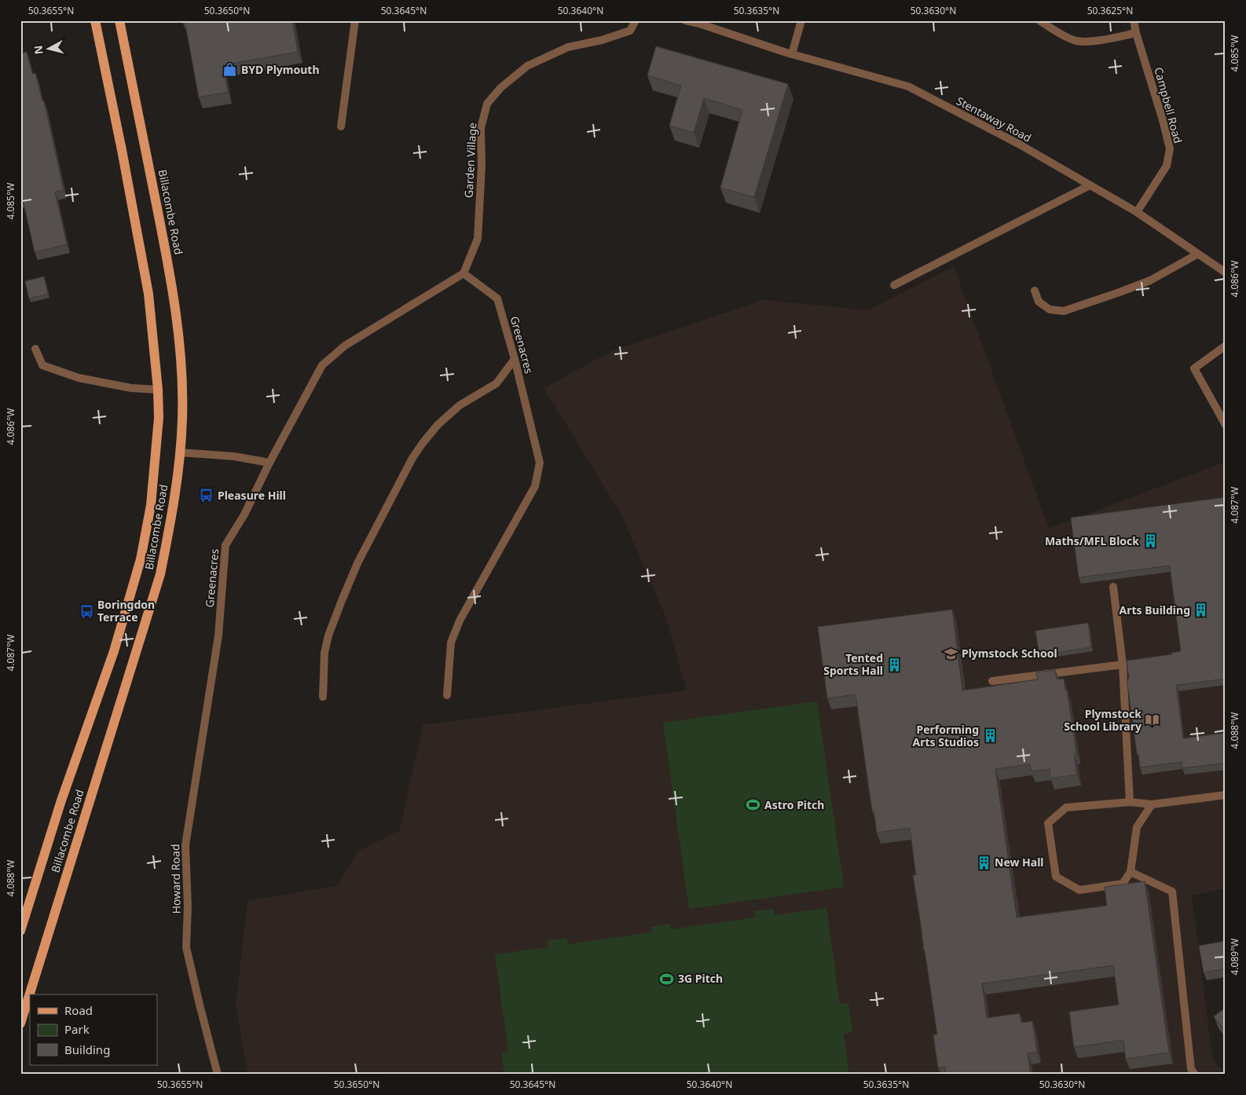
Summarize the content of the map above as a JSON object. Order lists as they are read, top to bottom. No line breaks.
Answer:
{"streets":{"main road":["Billacombe Road"],"street":["Campbell Road","Stentaway Road","Garden Village","Greenacres","Howard Road"]},"crossings":[["Campbell Road","Stentaway Road"],["Garden Village","Greenacres"],["Greenacres","Howard Road"]],"places":{"shop":["BYD Plymouth"],"bus stop":["Pleasure Hill","Boringdon Terrace"],"building":["Maths/MFL Block","Arts Building","Tented Sports Hall","Performing Arts Studios","New Hall"],"school or university":["Plymstock School"],"library":["Plymstock School Library"],"sports":["Astro Pitch","3G Pitch"]},"legend":["Road","Park","Building"],"north":"left","coordinates":["50.3655°N","50.3650°N","50.3645°N","50.3640°N","50.3635°N","50.3630°N","50.3625°N","4.085°W","4.086°W","4.087°W","4.088°W","4.089°W"]}
